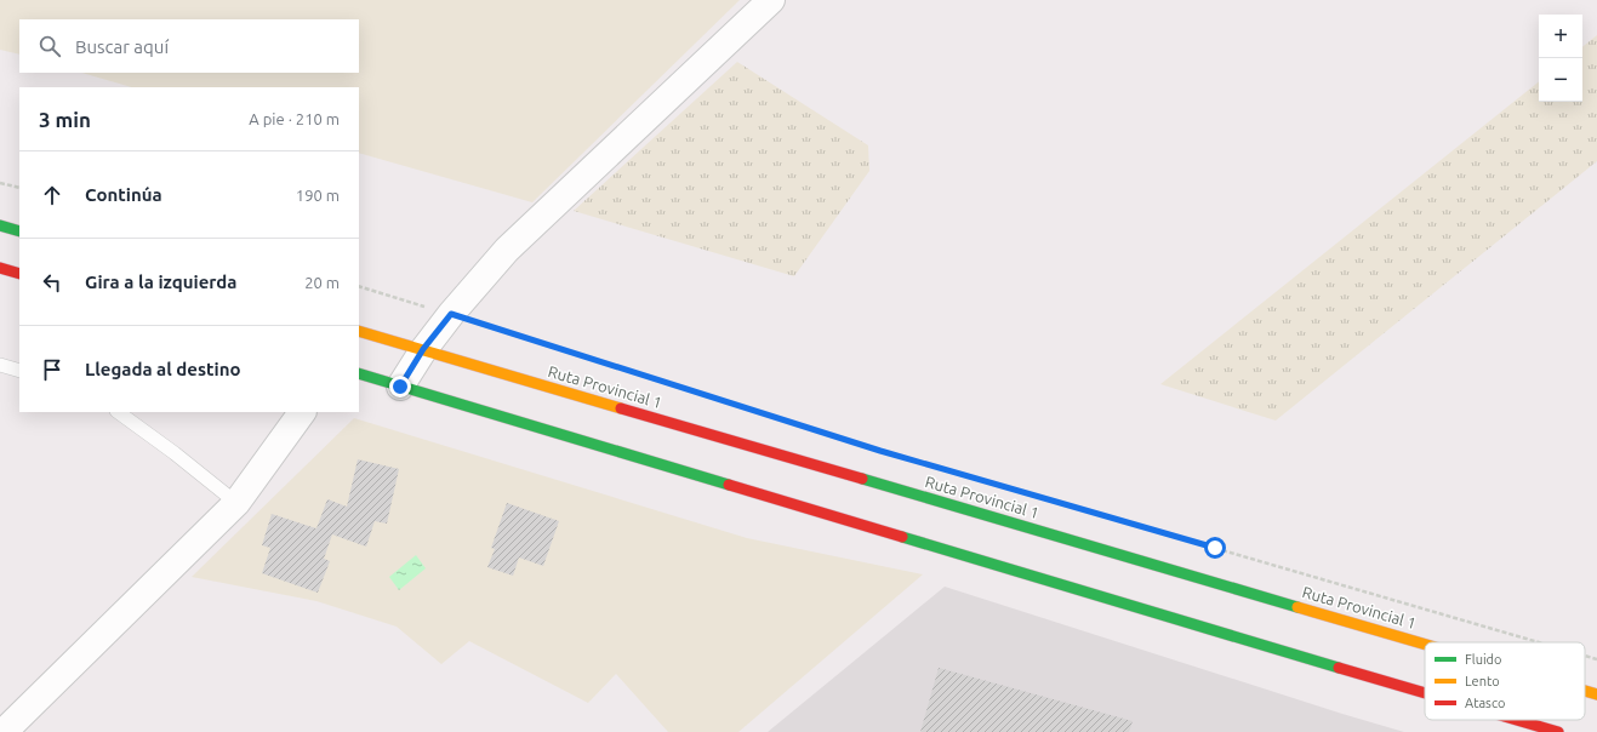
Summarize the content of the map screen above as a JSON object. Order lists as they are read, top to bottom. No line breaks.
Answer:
{"streets":{"main road":["Ruta Provincial 1"]},"legend":["Fluido","Lento","Atasco"],"page":{"map_buttons":["+","−"],"search":"Buscar aquí","heading":["3 min","A pie · 210 m"],"list":[["Continúa","190 m"],["Gira a la izquierda","20 m"],"Llegada al destino"]}}
